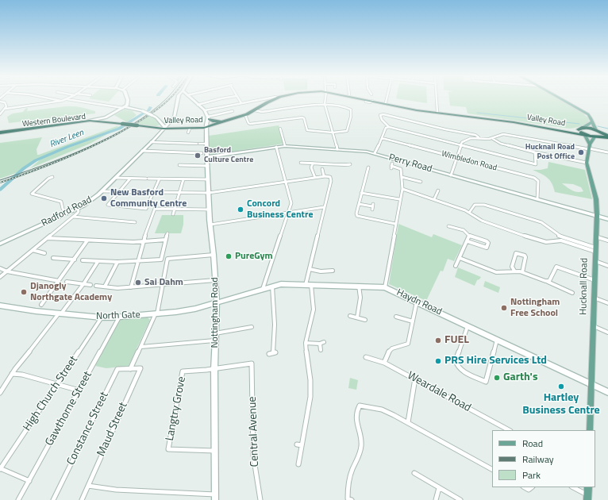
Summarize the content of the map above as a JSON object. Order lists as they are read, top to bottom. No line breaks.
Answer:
{"streets":{"highway":["Western Boulevard","Valley Road"],"main road":["Hucknall Road"],"street":["Wimbledon Road","Perry Road","Radford Road","Haydn Road","Nottingham Road","North Gate","Weardale Road","High Church Street","Gawthorne Street","Langtry Grove","Constance Street","Maud Street","Central Avenue"]},"crossings":[["Western Boulevard","Valley Road"],["Valley Road","Radford Road"],["Valley Road","Hucknall Road"],["Valley Road","Nottingham Road"],["Wimbledon Road","Perry Road"],["Perry Road","Hucknall Road"],["Perry Road","Nottingham Road"],["Hucknall Road","Haydn Road"],["Haydn Road","Nottingham Road"],["Haydn Road","North Gate"],["Nottingham Road","North Gate"],["Nottingham Road","Langtry Grove"],["Nottingham Road","Central Avenue"],["North Gate","High Church Street"],["North Gate","Gawthorne Street"],["Langtry Grove","Central Avenue"],["Constance Street","Maud Street"]],"water":["River Leen"],"places":["Hucknall Road Post Office","Basford Culture Centre","New Basford Community Centre","Concord Business Centre","PureGym","Sai Dahm","Djanogly Northgate Academy","Nottingham Free School","FUEL","PRS Hire Services Ltd","Garth's","Hartley Business Centre"],"legend":["Road","Railway","Park"]}
